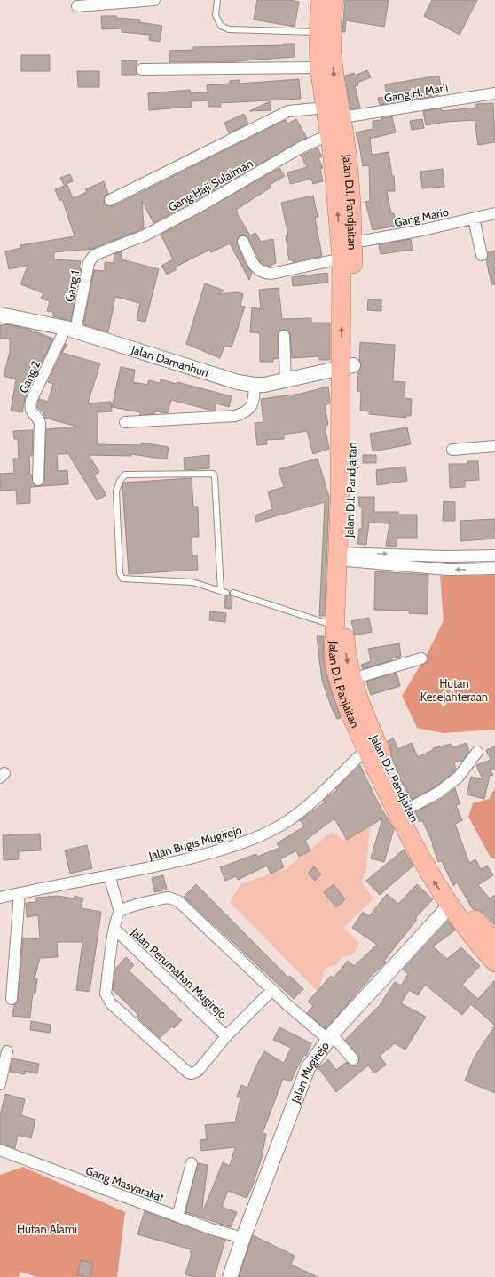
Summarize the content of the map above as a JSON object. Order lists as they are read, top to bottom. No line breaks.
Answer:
{"streets":{"highway":["Jalan D.I. Pandjaitan","Jalan D.I. Panjaitan"],"street":["Gang H. Mar'i","Gang Haji Sulaiman","Gang Mario","Gang 1","Jalan Damanhuri","Gang 2","Jalan Bugis Mugirejo","Jalan Perumahan Mugirejo","Jalan Mugirejo","Gang Masyarakat"]},"crossings":[["Gang H. Mar'i","Jalan D.I. Pandjaitan"],["Gang Haji Sulaiman","Jalan D.I. Pandjaitan"],["Gang Haji Sulaiman","Gang 1"],["Jalan D.I. Pandjaitan","Gang Mario"],["Jalan D.I. Pandjaitan","Jalan Damanhuri"],["Jalan D.I. Pandjaitan","Jalan D.I. Panjaitan"],["Jalan D.I. Pandjaitan","Jalan Mugirejo"],["Gang 1","Jalan Damanhuri"],["Gang 1","Gang 2"],["Jalan Damanhuri","Gang 2"],["Jalan D.I. Panjaitan","Jalan Bugis Mugirejo"],["Jalan D.I. Panjaitan","Jalan Mugirejo"],["Jalan Mugirejo","Gang Masyarakat"]],"one_way":["Jalan D.I. Panjaitan"],"parks":["Hutan Kesejahteraan","Hutan Alami"]}
